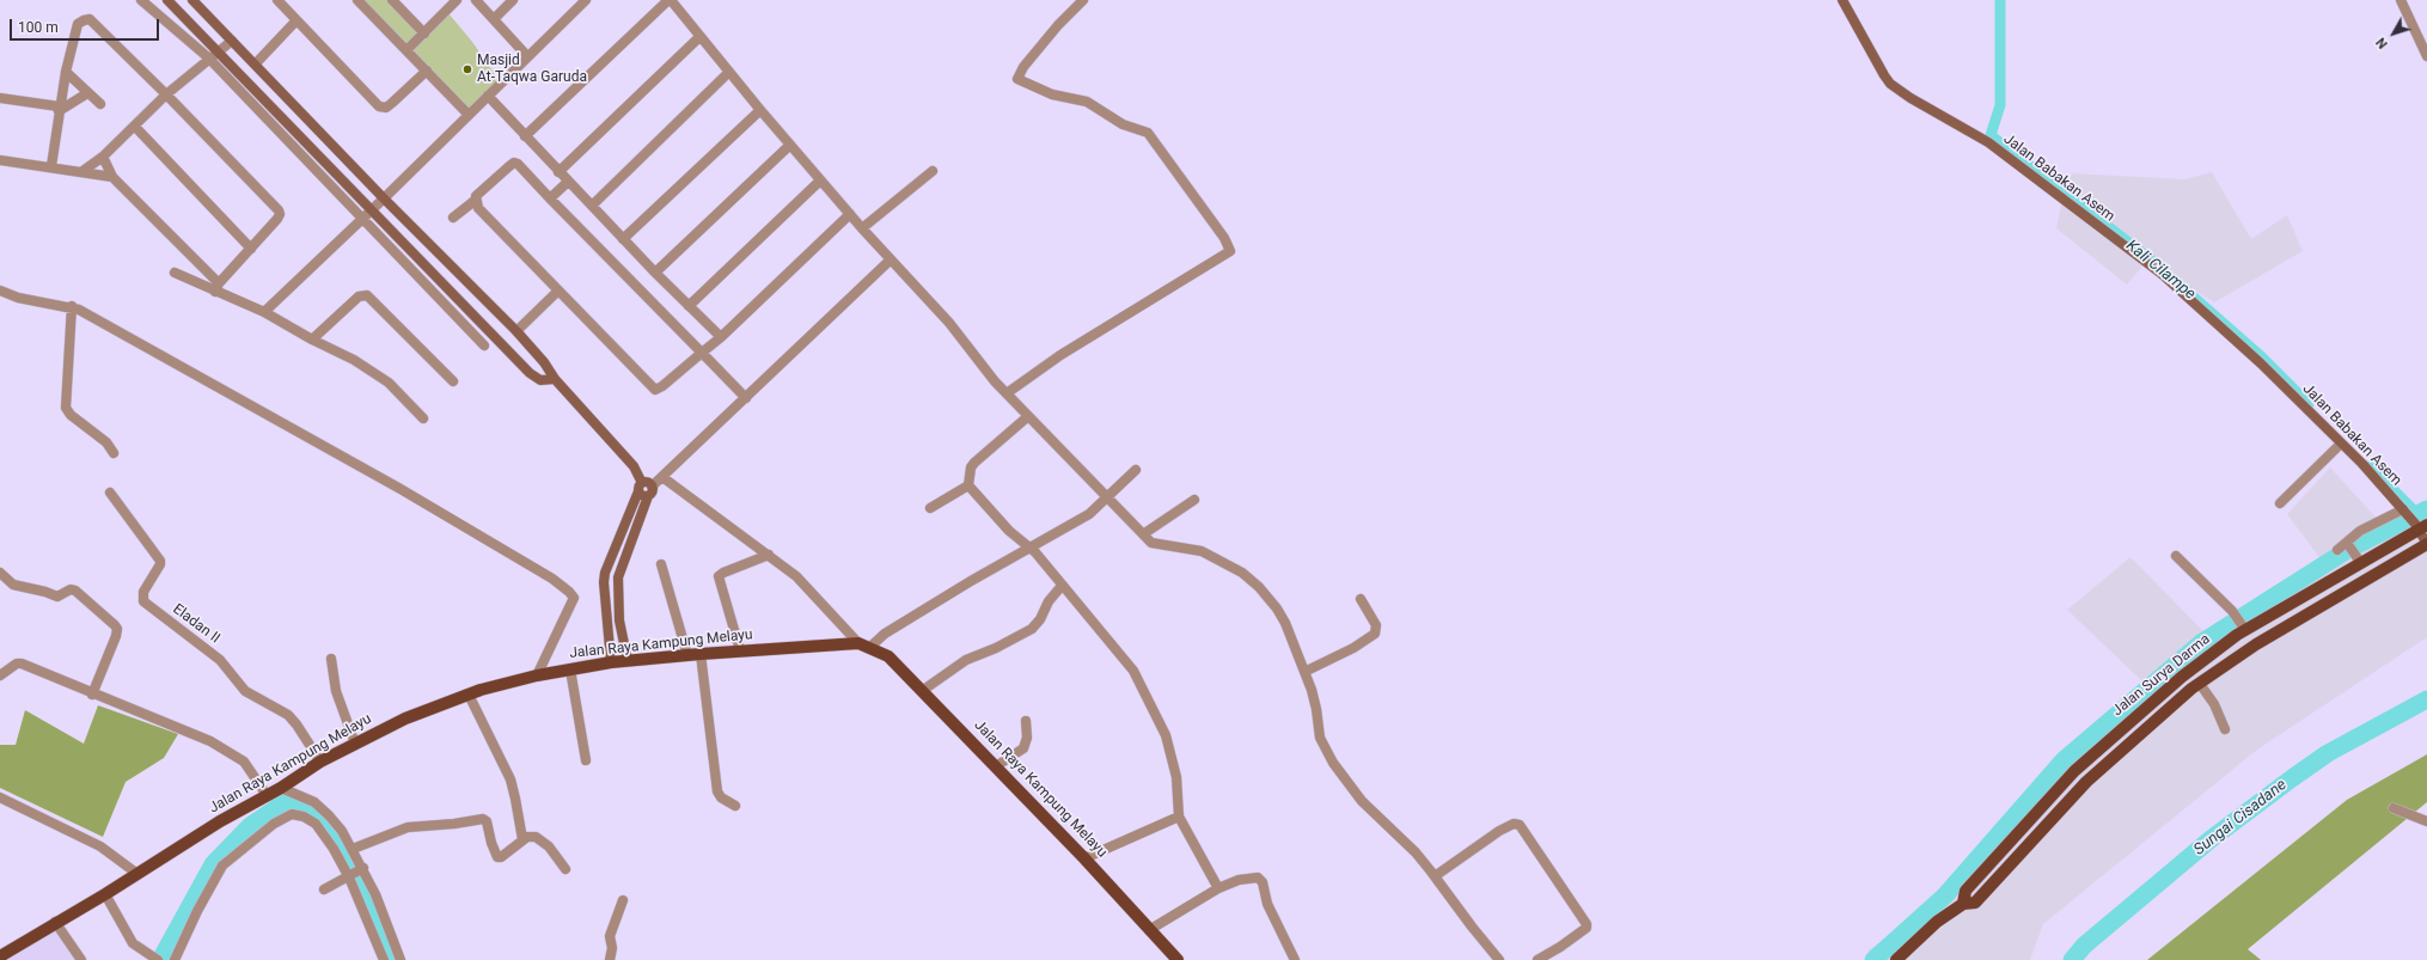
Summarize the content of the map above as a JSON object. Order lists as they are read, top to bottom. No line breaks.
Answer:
{"streets":{"main road":["Jalan Raya Kampung Melayu","Jalan Surya Darma"],"street":["Jalan Babakan Asem","Eladan II"]},"crossings":[["Jalan Babakan Asem","Jalan Surya Darma"],["Eladan II","Jalan Raya Kampung Melayu"]],"water":["Kali Cilampe","Sungai Cisadane"],"places":["Masjid At-Taqwa Garuda"],"scale_bar":"100 m","north":"bottom left"}
